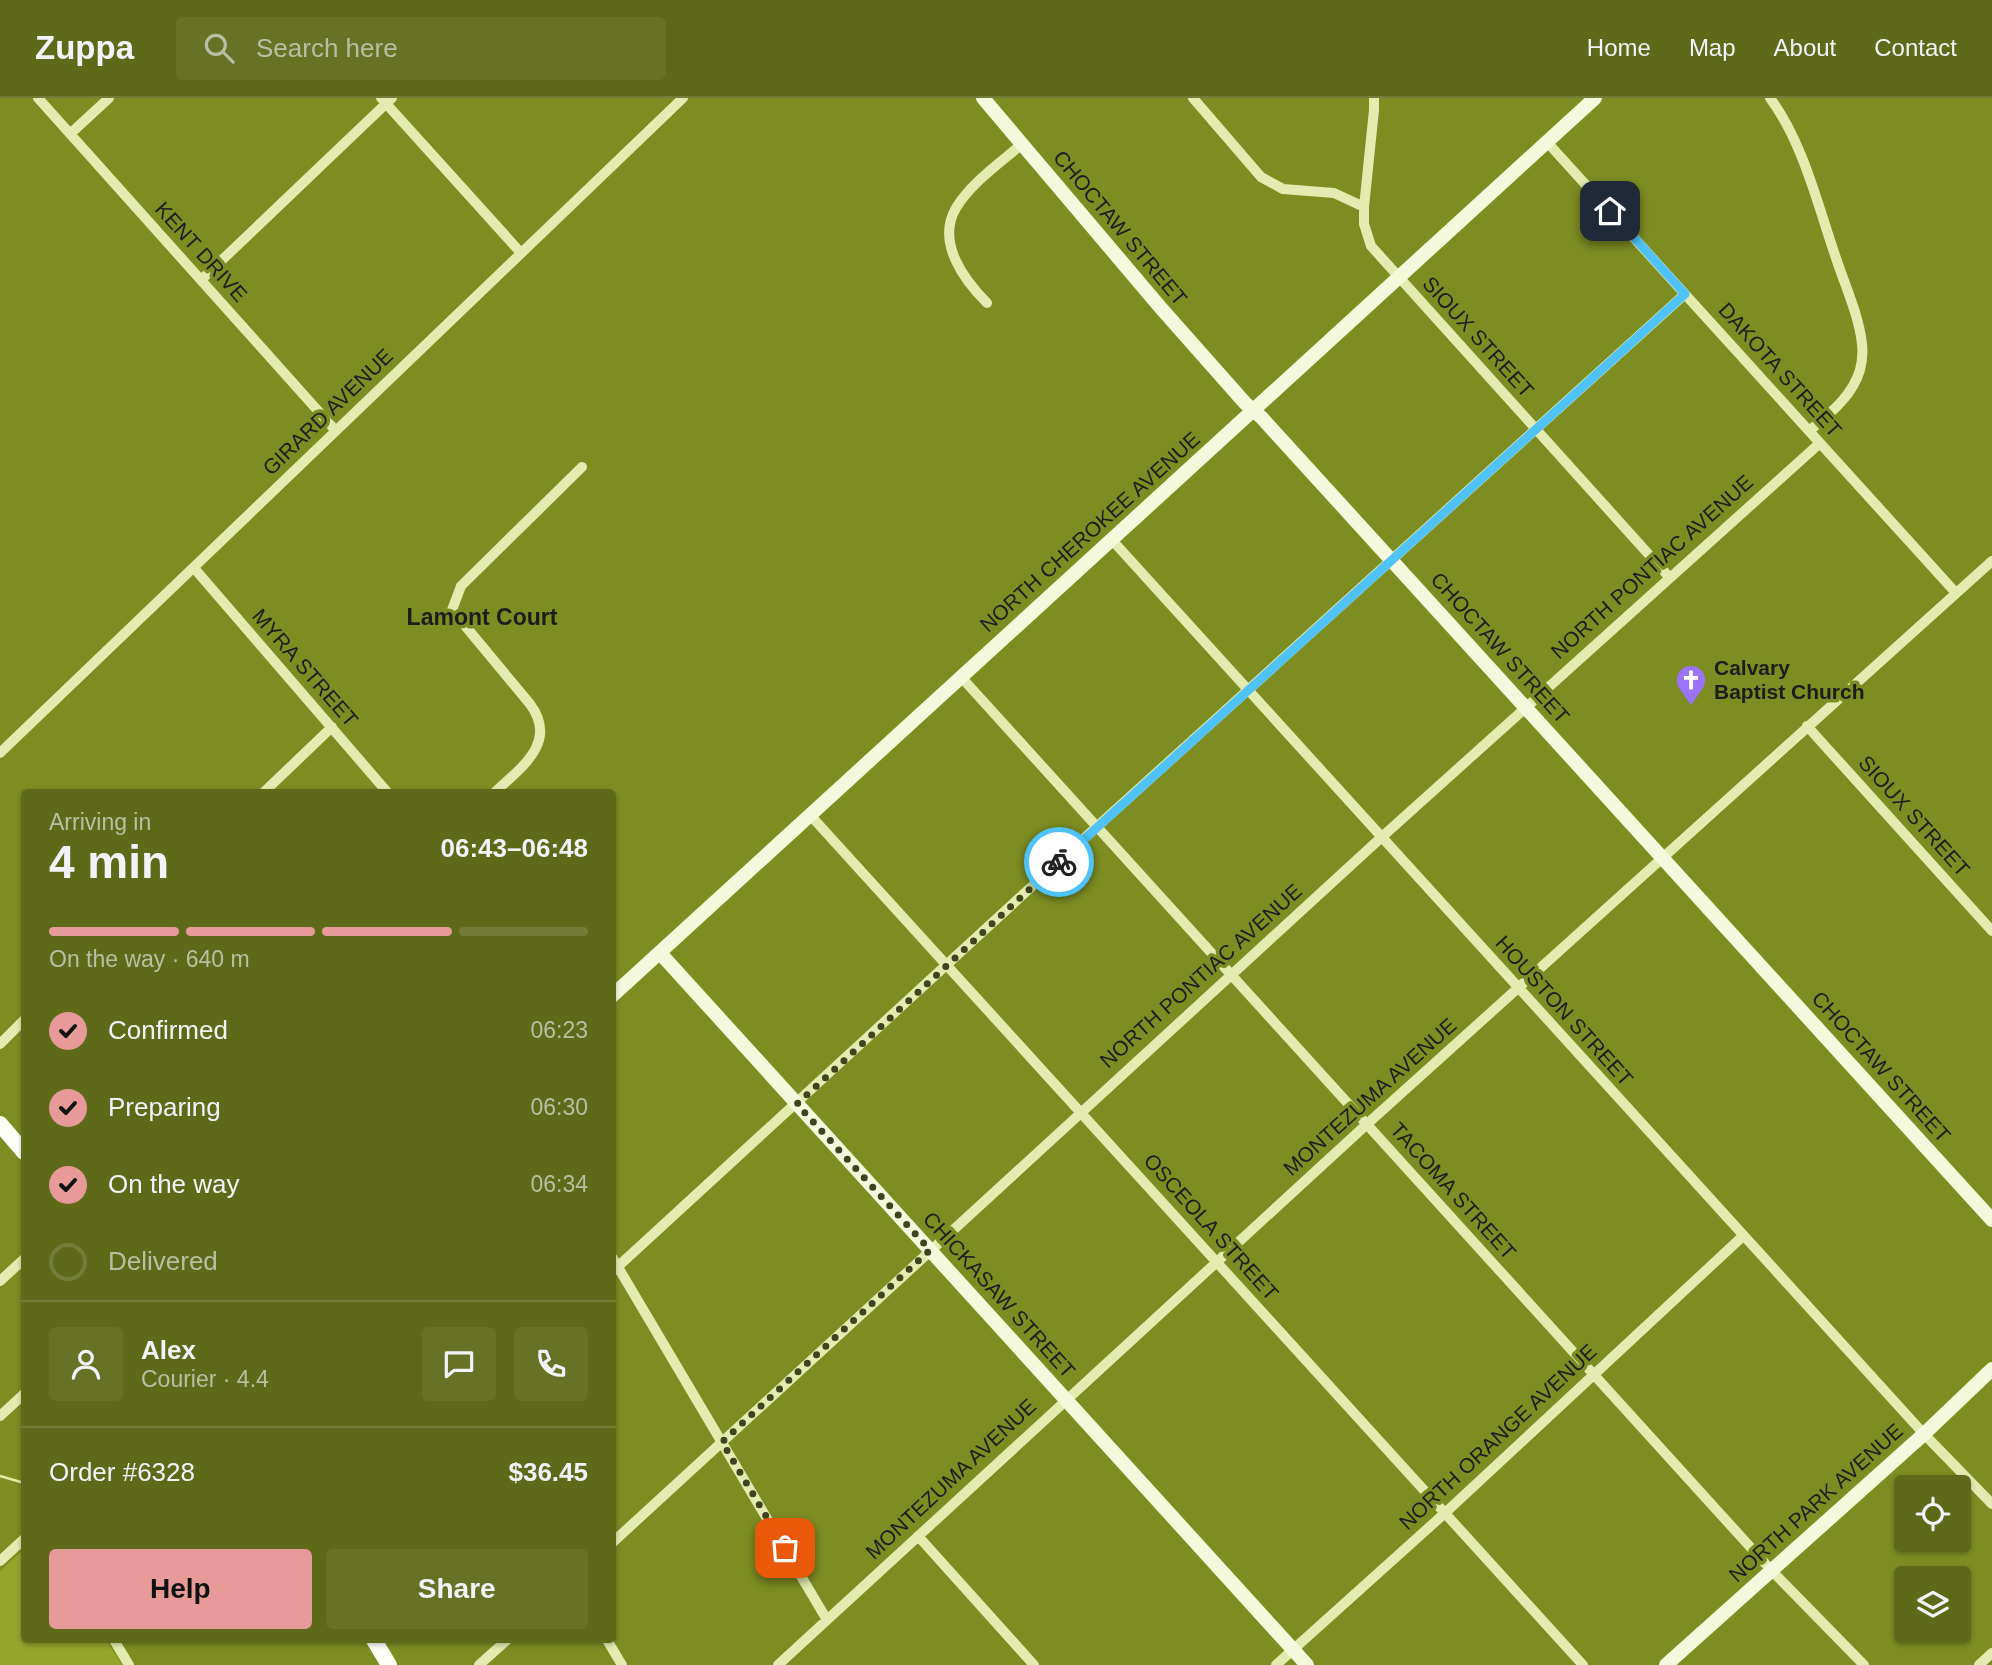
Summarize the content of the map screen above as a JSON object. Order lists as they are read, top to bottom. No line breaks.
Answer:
{"streets":{"street":["CHOCTAW STREET","KENT DRIVE","SIOUX STREET","DAKOTA STREET","GIRARD AVENUE","NORTH CHEROKEE AVENUE","NORTH PONTIAC AVENUE","MYRA STREET","HOUSTON STREET","MONTEZUMA AVENUE","TACOMA STREET","OSCEOLA STREET","CHICKASAW STREET","NORTH ORANGE AVENUE","NORTH PARK AVENUE"]},"crossings":[["CHOCTAW STREET","NORTH CHEROKEE AVENUE"],["CHOCTAW STREET","NORTH PONTIAC AVENUE"],["CHOCTAW STREET","MONTEZUMA AVENUE"],["KENT DRIVE","GIRARD AVENUE"],["SIOUX STREET","NORTH CHEROKEE AVENUE"],["SIOUX STREET","NORTH PONTIAC AVENUE"],["SIOUX STREET","MONTEZUMA AVENUE"],["DAKOTA STREET","NORTH CHEROKEE AVENUE"],["DAKOTA STREET","NORTH PONTIAC AVENUE"],["DAKOTA STREET","MONTEZUMA AVENUE"],["GIRARD AVENUE","MYRA STREET"],["NORTH CHEROKEE AVENUE","HOUSTON STREET"],["NORTH CHEROKEE AVENUE","TACOMA STREET"],["NORTH CHEROKEE AVENUE","OSCEOLA STREET"],["NORTH CHEROKEE AVENUE","CHICKASAW STREET"],["NORTH PONTIAC AVENUE","HOUSTON STREET"],["NORTH PONTIAC AVENUE","TACOMA STREET"],["NORTH PONTIAC AVENUE","OSCEOLA STREET"],["NORTH PONTIAC AVENUE","CHICKASAW STREET"],["HOUSTON STREET","MONTEZUMA AVENUE"],["HOUSTON STREET","NORTH ORANGE AVENUE"],["HOUSTON STREET","NORTH PARK AVENUE"],["MONTEZUMA AVENUE","TACOMA STREET"],["MONTEZUMA AVENUE","OSCEOLA STREET"],["MONTEZUMA AVENUE","CHICKASAW STREET"],["TACOMA STREET","NORTH ORANGE AVENUE"],["TACOMA STREET","NORTH PARK AVENUE"],["OSCEOLA STREET","NORTH ORANGE AVENUE"],["CHICKASAW STREET","NORTH ORANGE AVENUE"]],"districts":["Lamont Court"],"places":{"church":["Calvary Baptist Church"]},"page":{"header":"Zuppa","search":"Search here","nav":["Home","Map","About","Contact"],"heading":["4 min","Arriving in","06:43–06:48"],"panel":["Alex","Courier · 4.4","Order #6328","$36.45"],"bar":"On the way · 640 m","list":[["Confirmed","06:23"],["Preparing","06:30"],["On the way","06:34"],"Delivered"],"buttons":["Help","Share"]}}
